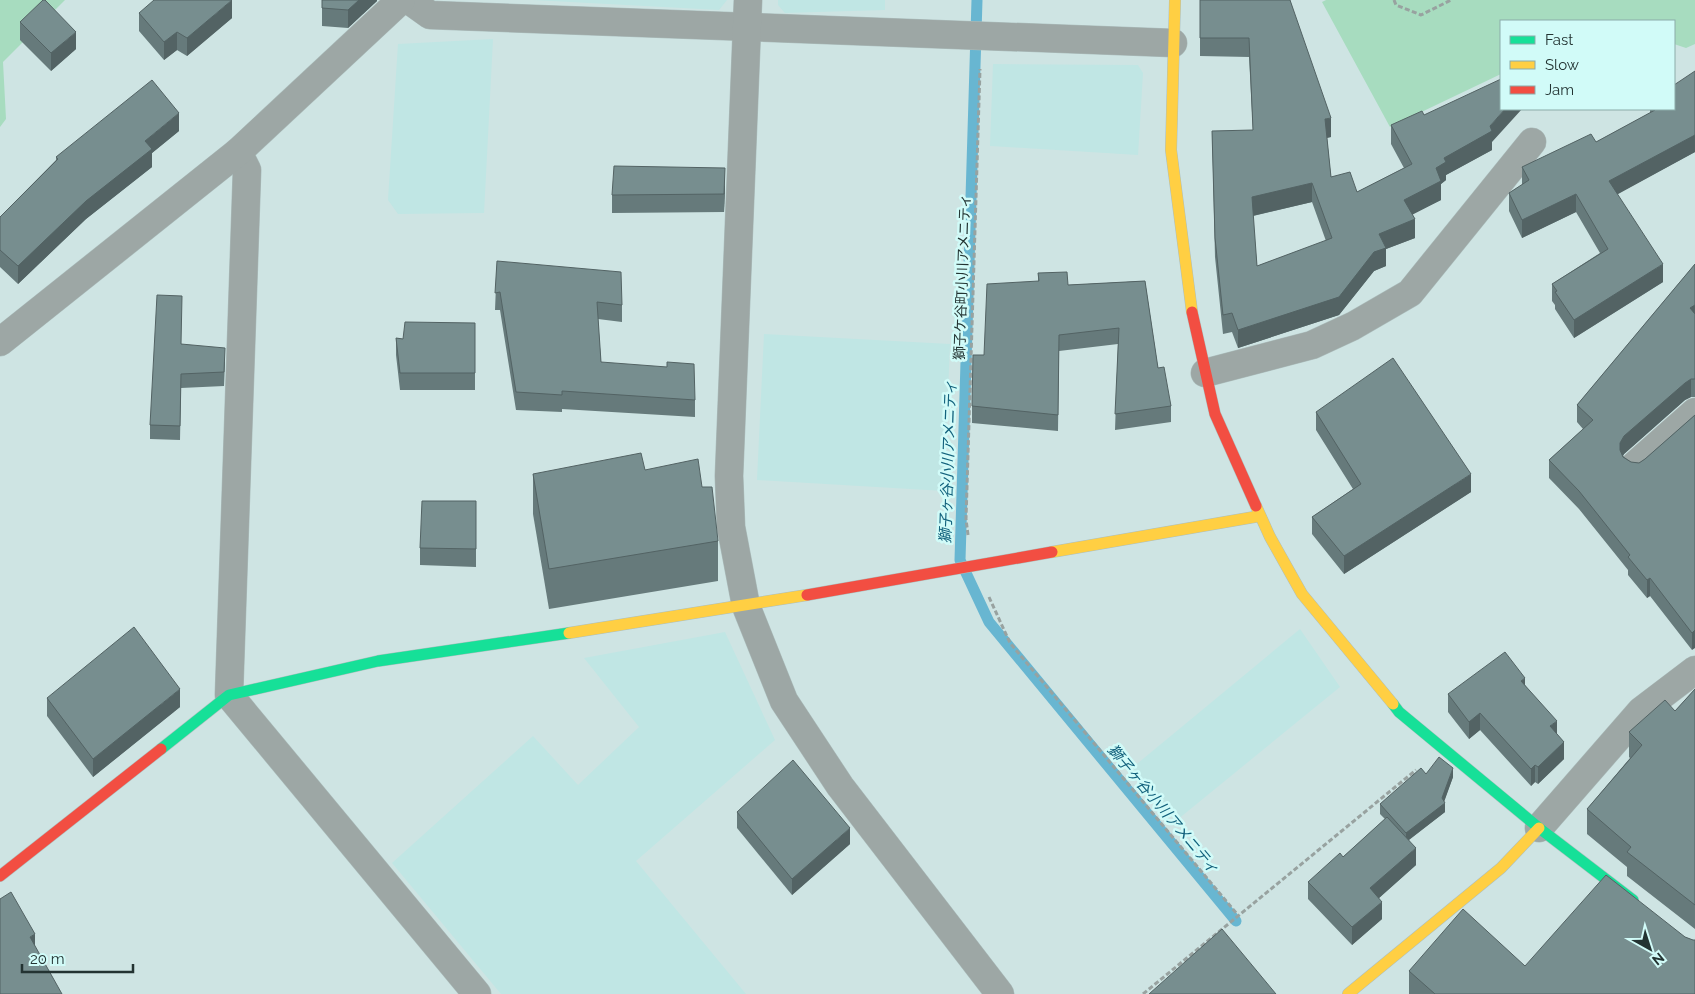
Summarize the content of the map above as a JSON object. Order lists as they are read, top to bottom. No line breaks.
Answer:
{"streets":{"path":["獅子ケ谷町小川アメニティ"]},"water":["獅子ヶ谷小川アメニティ"],"legend":["Fast","Slow","Jam"],"scale_bar":"20 m","north":"bottom right"}
